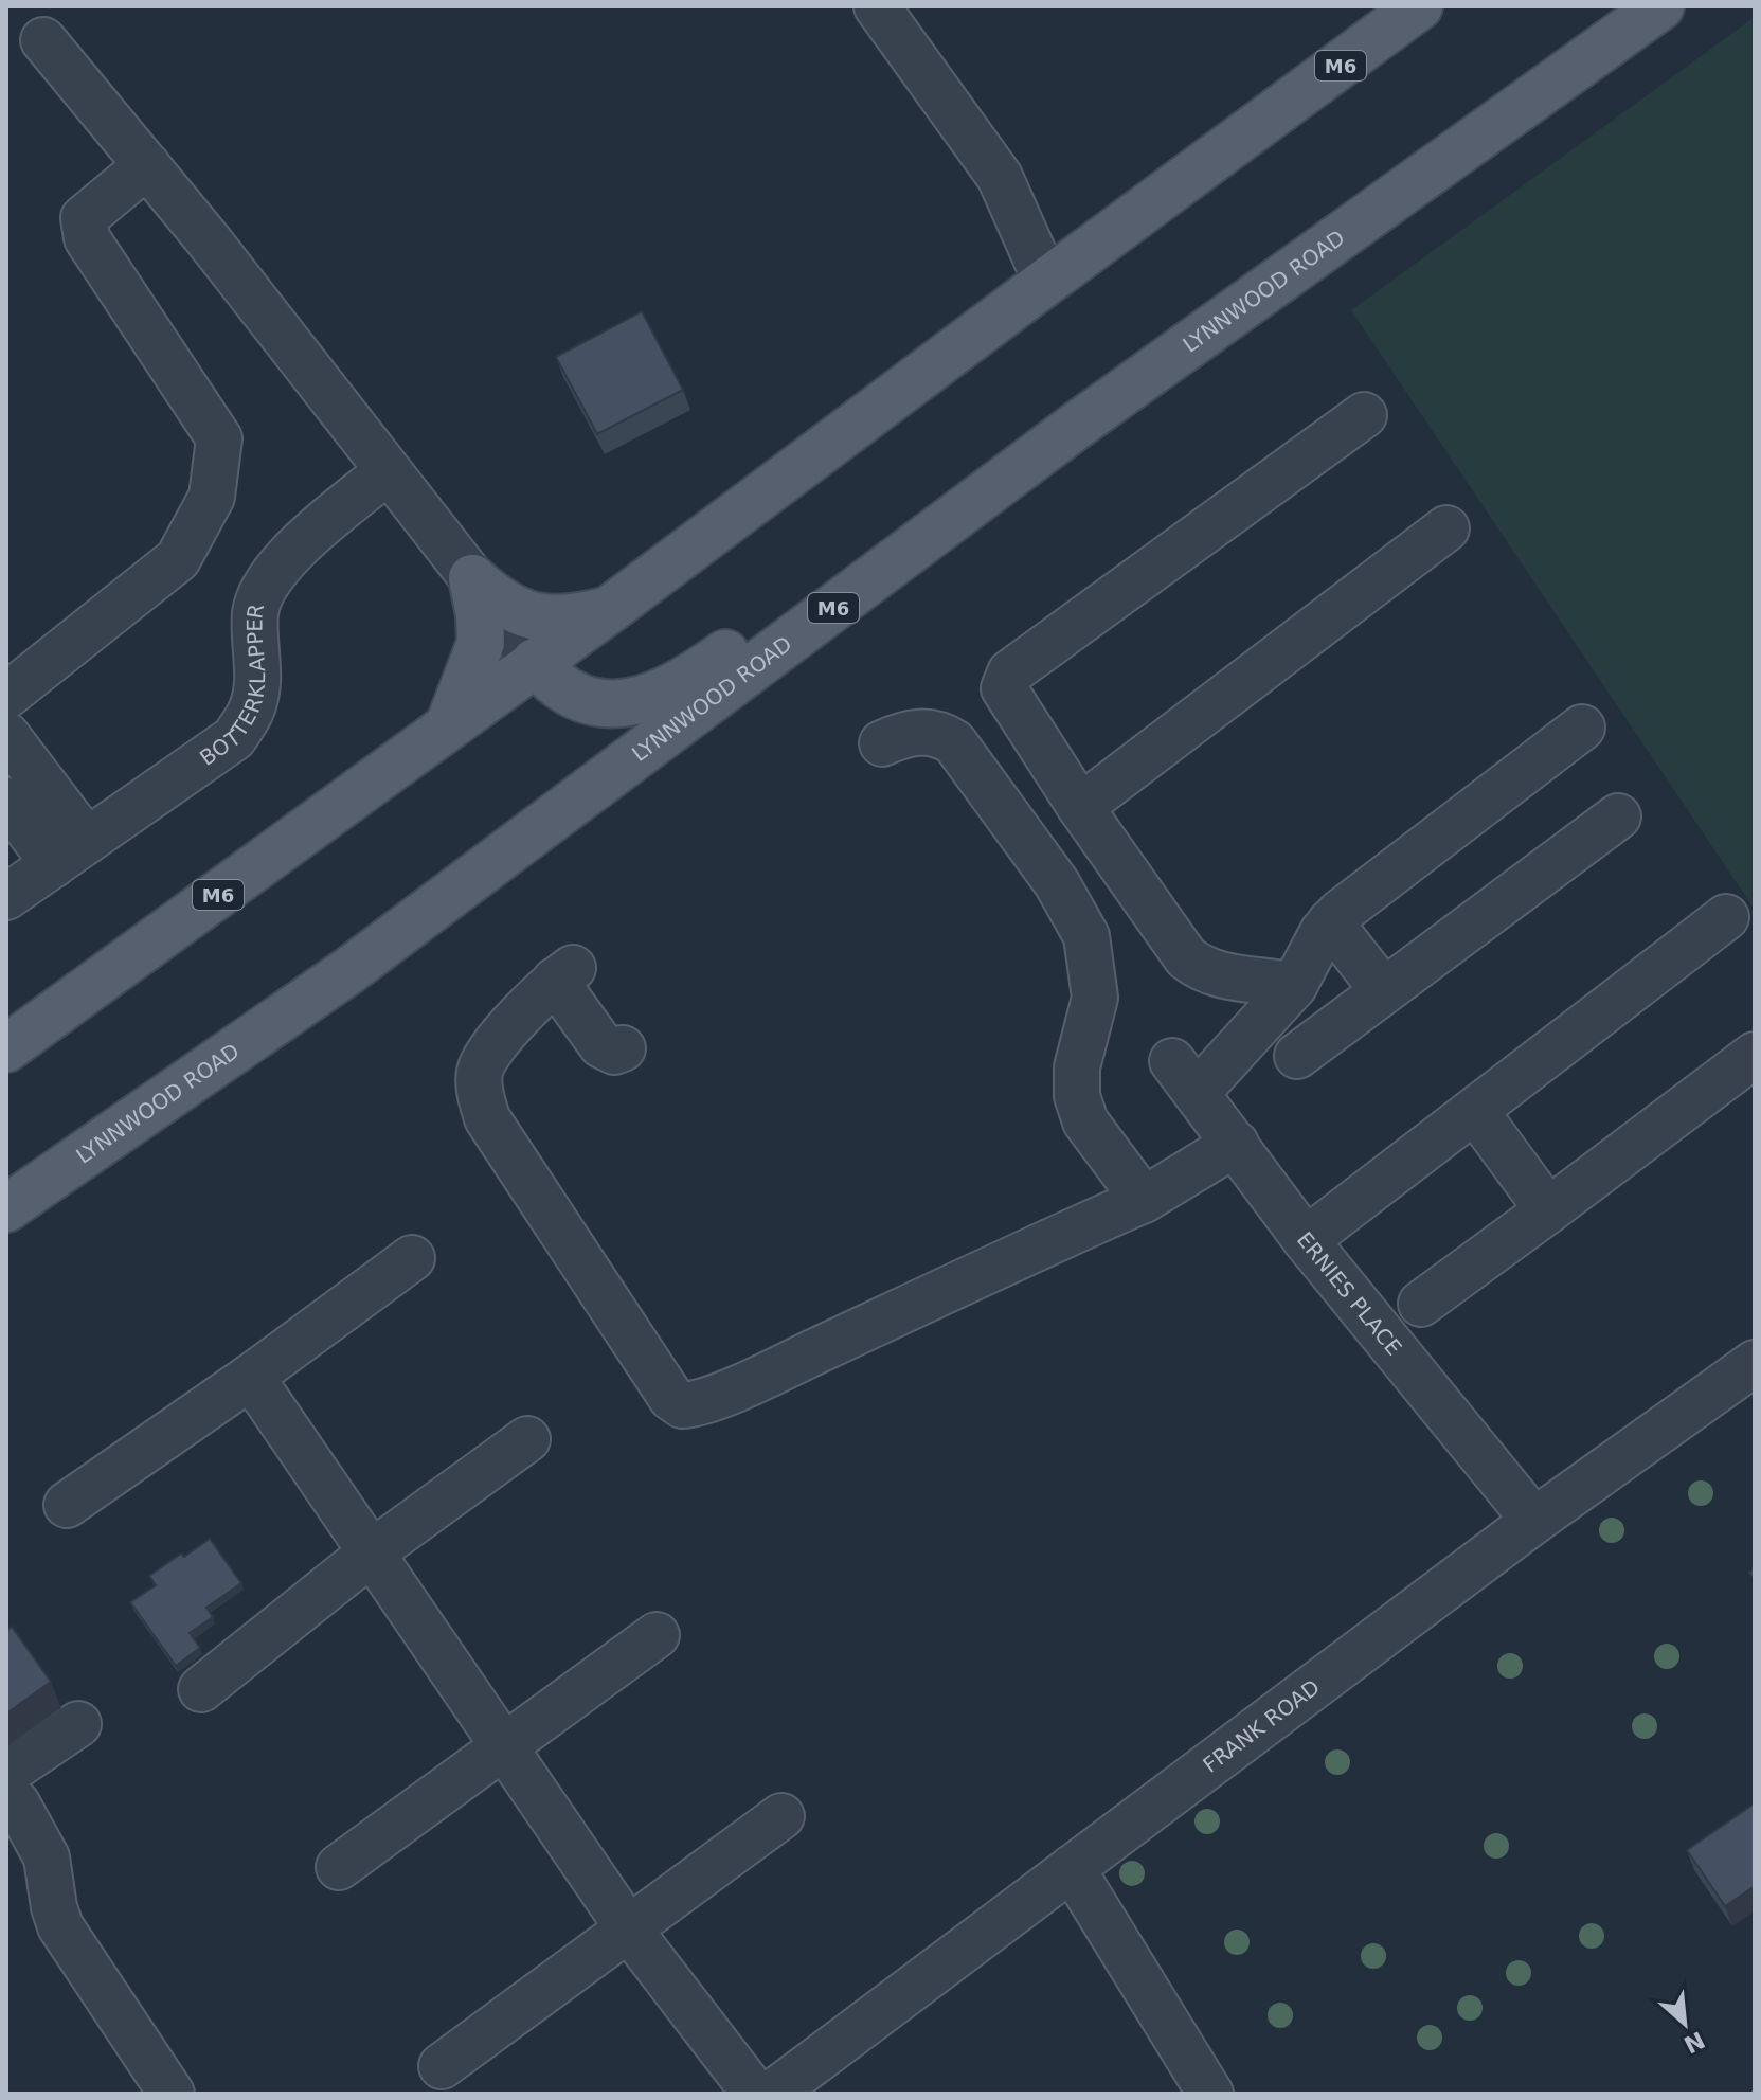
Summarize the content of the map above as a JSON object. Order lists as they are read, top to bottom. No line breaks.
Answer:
{"streets":{"main road":["M6","LYNNWOOD ROAD"],"street":["BOTTERKLAPPER","ERNIES PLACE","FRANK ROAD"]},"crossings":[["ERNIES PLACE","FRANK ROAD"]],"north":"bottom right"}
